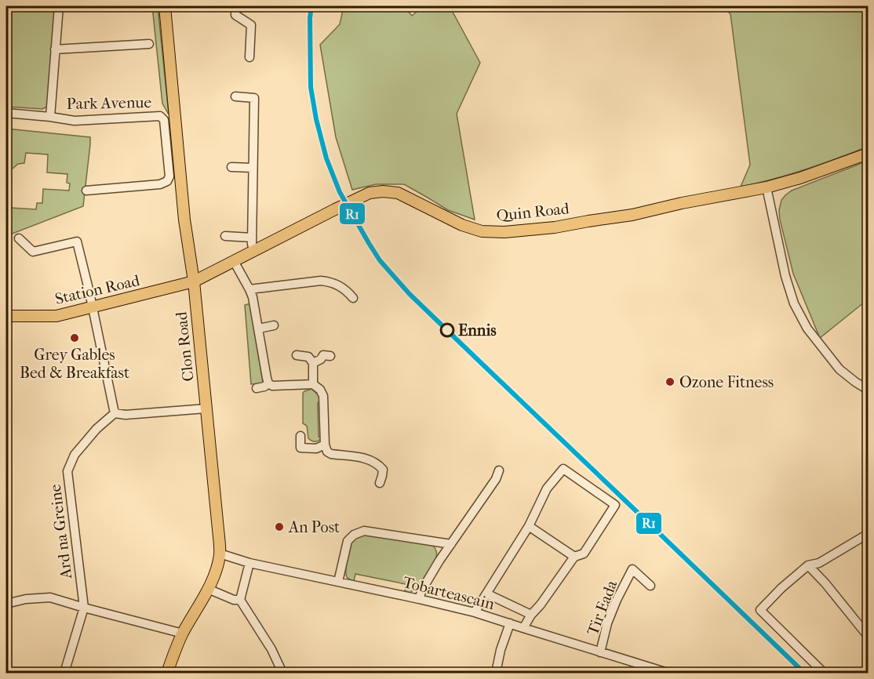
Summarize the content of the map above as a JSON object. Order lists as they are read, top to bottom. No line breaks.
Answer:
{"streets":{"main road":["Quin Road","Station Road","Clon Road"],"street":["Park Avenue","Ard na Greine","Tobarteascain","Tir Eada"]},"crossings":[["Quin Road","Station Road"],["Quin Road","Clon Road"],["Station Road","Clon Road"],["Clon Road","Tobarteascain"],["Tobarteascain","Tir Eada"]],"places":["Ennis","Grey Gables Bed & Breakfast","Ozone Fitness","An Post"],"lines":["transit line R1"]}
